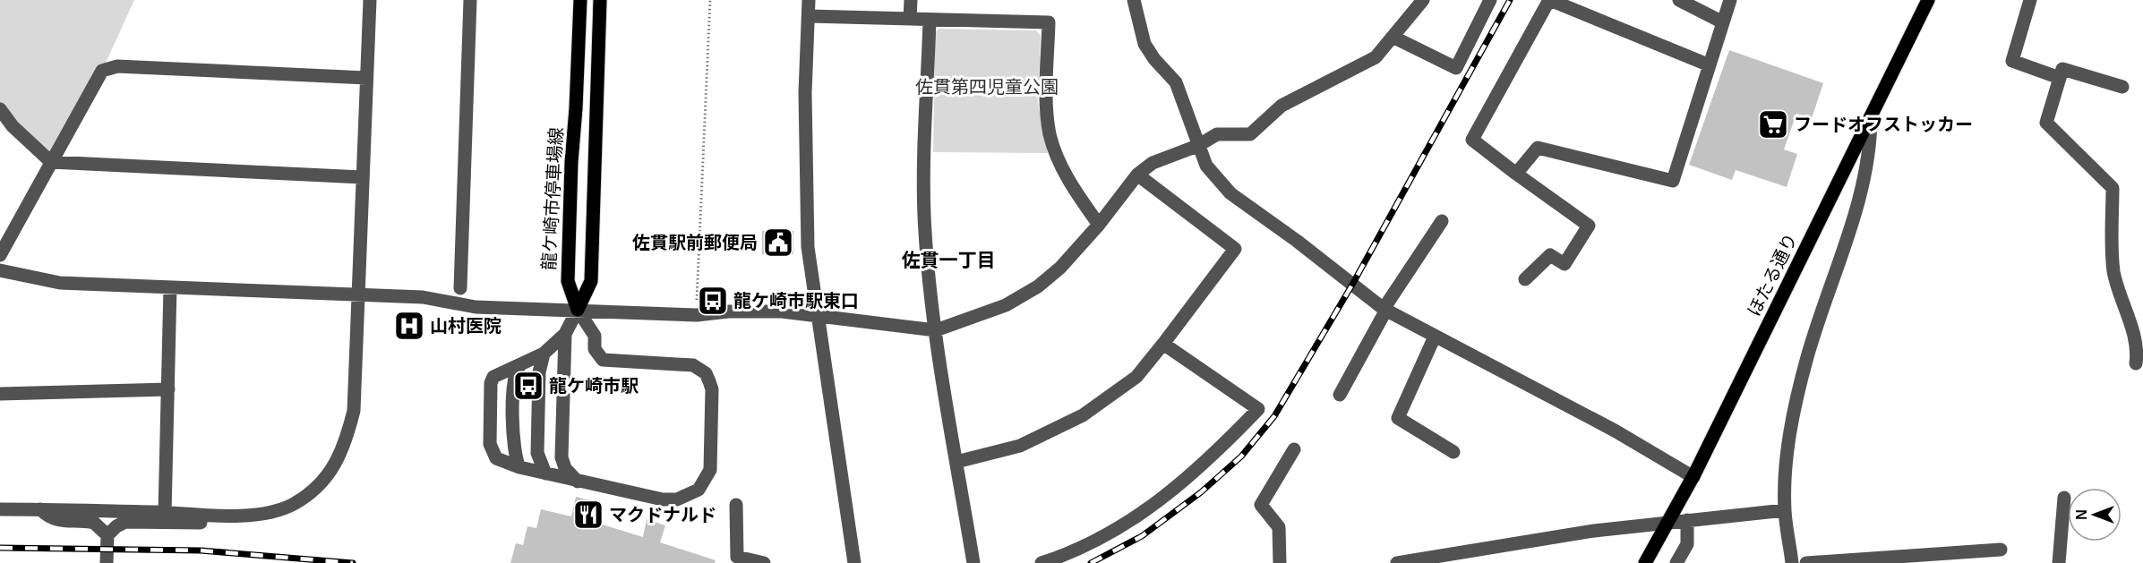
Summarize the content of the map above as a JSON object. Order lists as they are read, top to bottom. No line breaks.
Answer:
{"streets":{"main road":["龍ケ崎市停車場線","ほたる通り"]},"districts":["佐貫一丁目"],"parks":["佐貫第四児童公園"],"places":{"supermarket":["フードオフストッカー"],"public building":["佐貫駅前郵便局"],"bus stop":["龍ケ崎市駅東口","龍ケ崎市駅"],"hospital":["山村医院"],"restaurant":["マクドナルド"]},"north":"left"}
